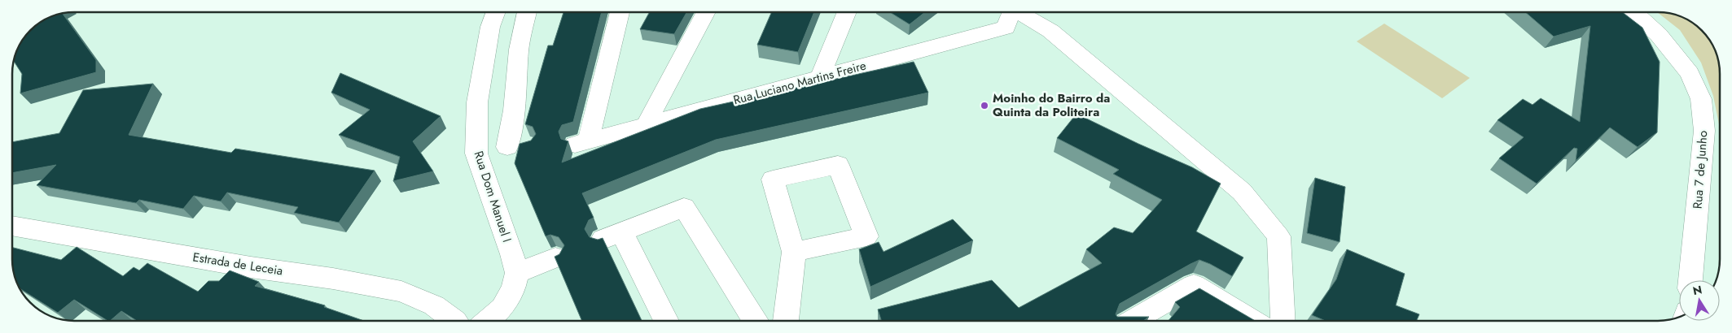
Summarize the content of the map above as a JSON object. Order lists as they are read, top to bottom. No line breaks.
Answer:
{"streets":{"street":["Rua Luciano Martins Freire","Rua 7 de Junho","Rua Dom Manuel I","Estrada de Leceia"]},"places":["Moinho do Bairro da Quinta da Politeira"],"north":"top"}
